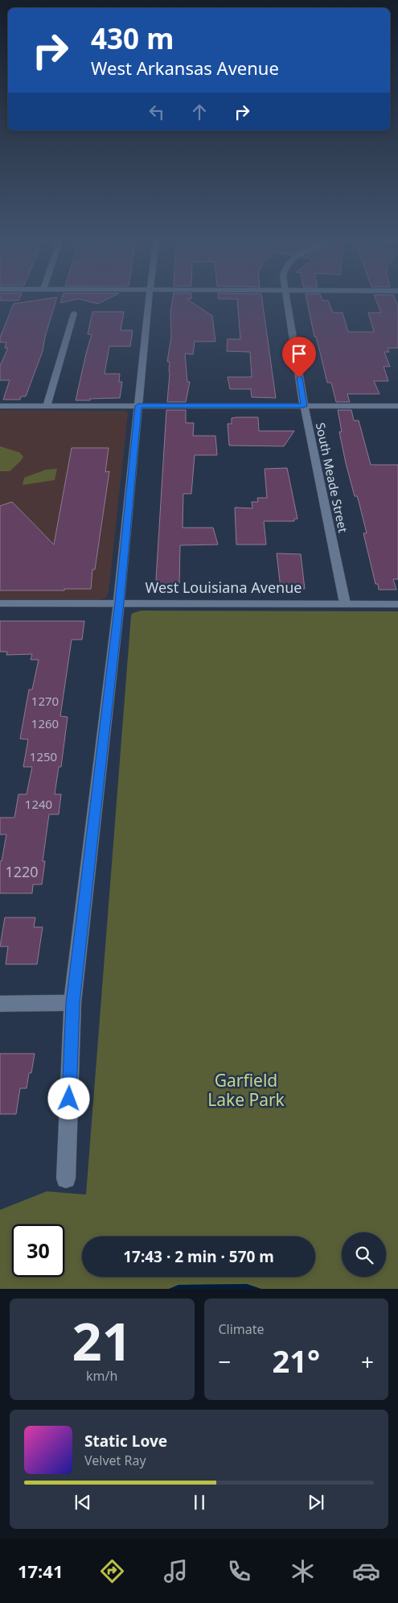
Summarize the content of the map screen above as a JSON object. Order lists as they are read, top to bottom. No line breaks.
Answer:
{"streets":{"street":["South Meade Street","West Louisiana Avenue"]},"crossings":[["South Meade Street","West Louisiana Avenue"]],"parks":["Garfield Lake Park"],"house_numbers":["1270","1260","1250","1240","1220"],"page":{"turn":["430 m","West Arkansas Avenue"],"limit":"30","trip":"17:43 · 2 min · 570 m","tile":[["21","km/h"],"Climate"],"heat":["−","21°","+"],"song":["Static Love","Velvet Ray"],"tabs":"17:41"}}
